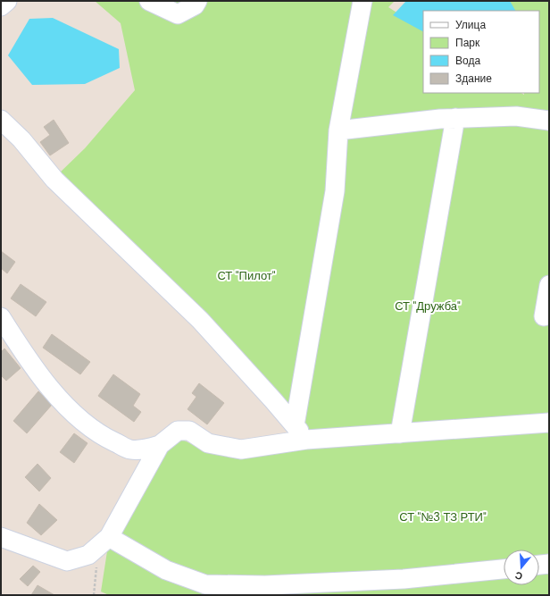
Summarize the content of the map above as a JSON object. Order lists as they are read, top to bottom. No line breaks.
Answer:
{"parks":["СТ \"Пилот\"","СТ \"Дружба\"","СТ \"№3 ТЗ РТИ\""],"legend":["Улица","Парк","Вода","Здание"],"north":"bottom"}
